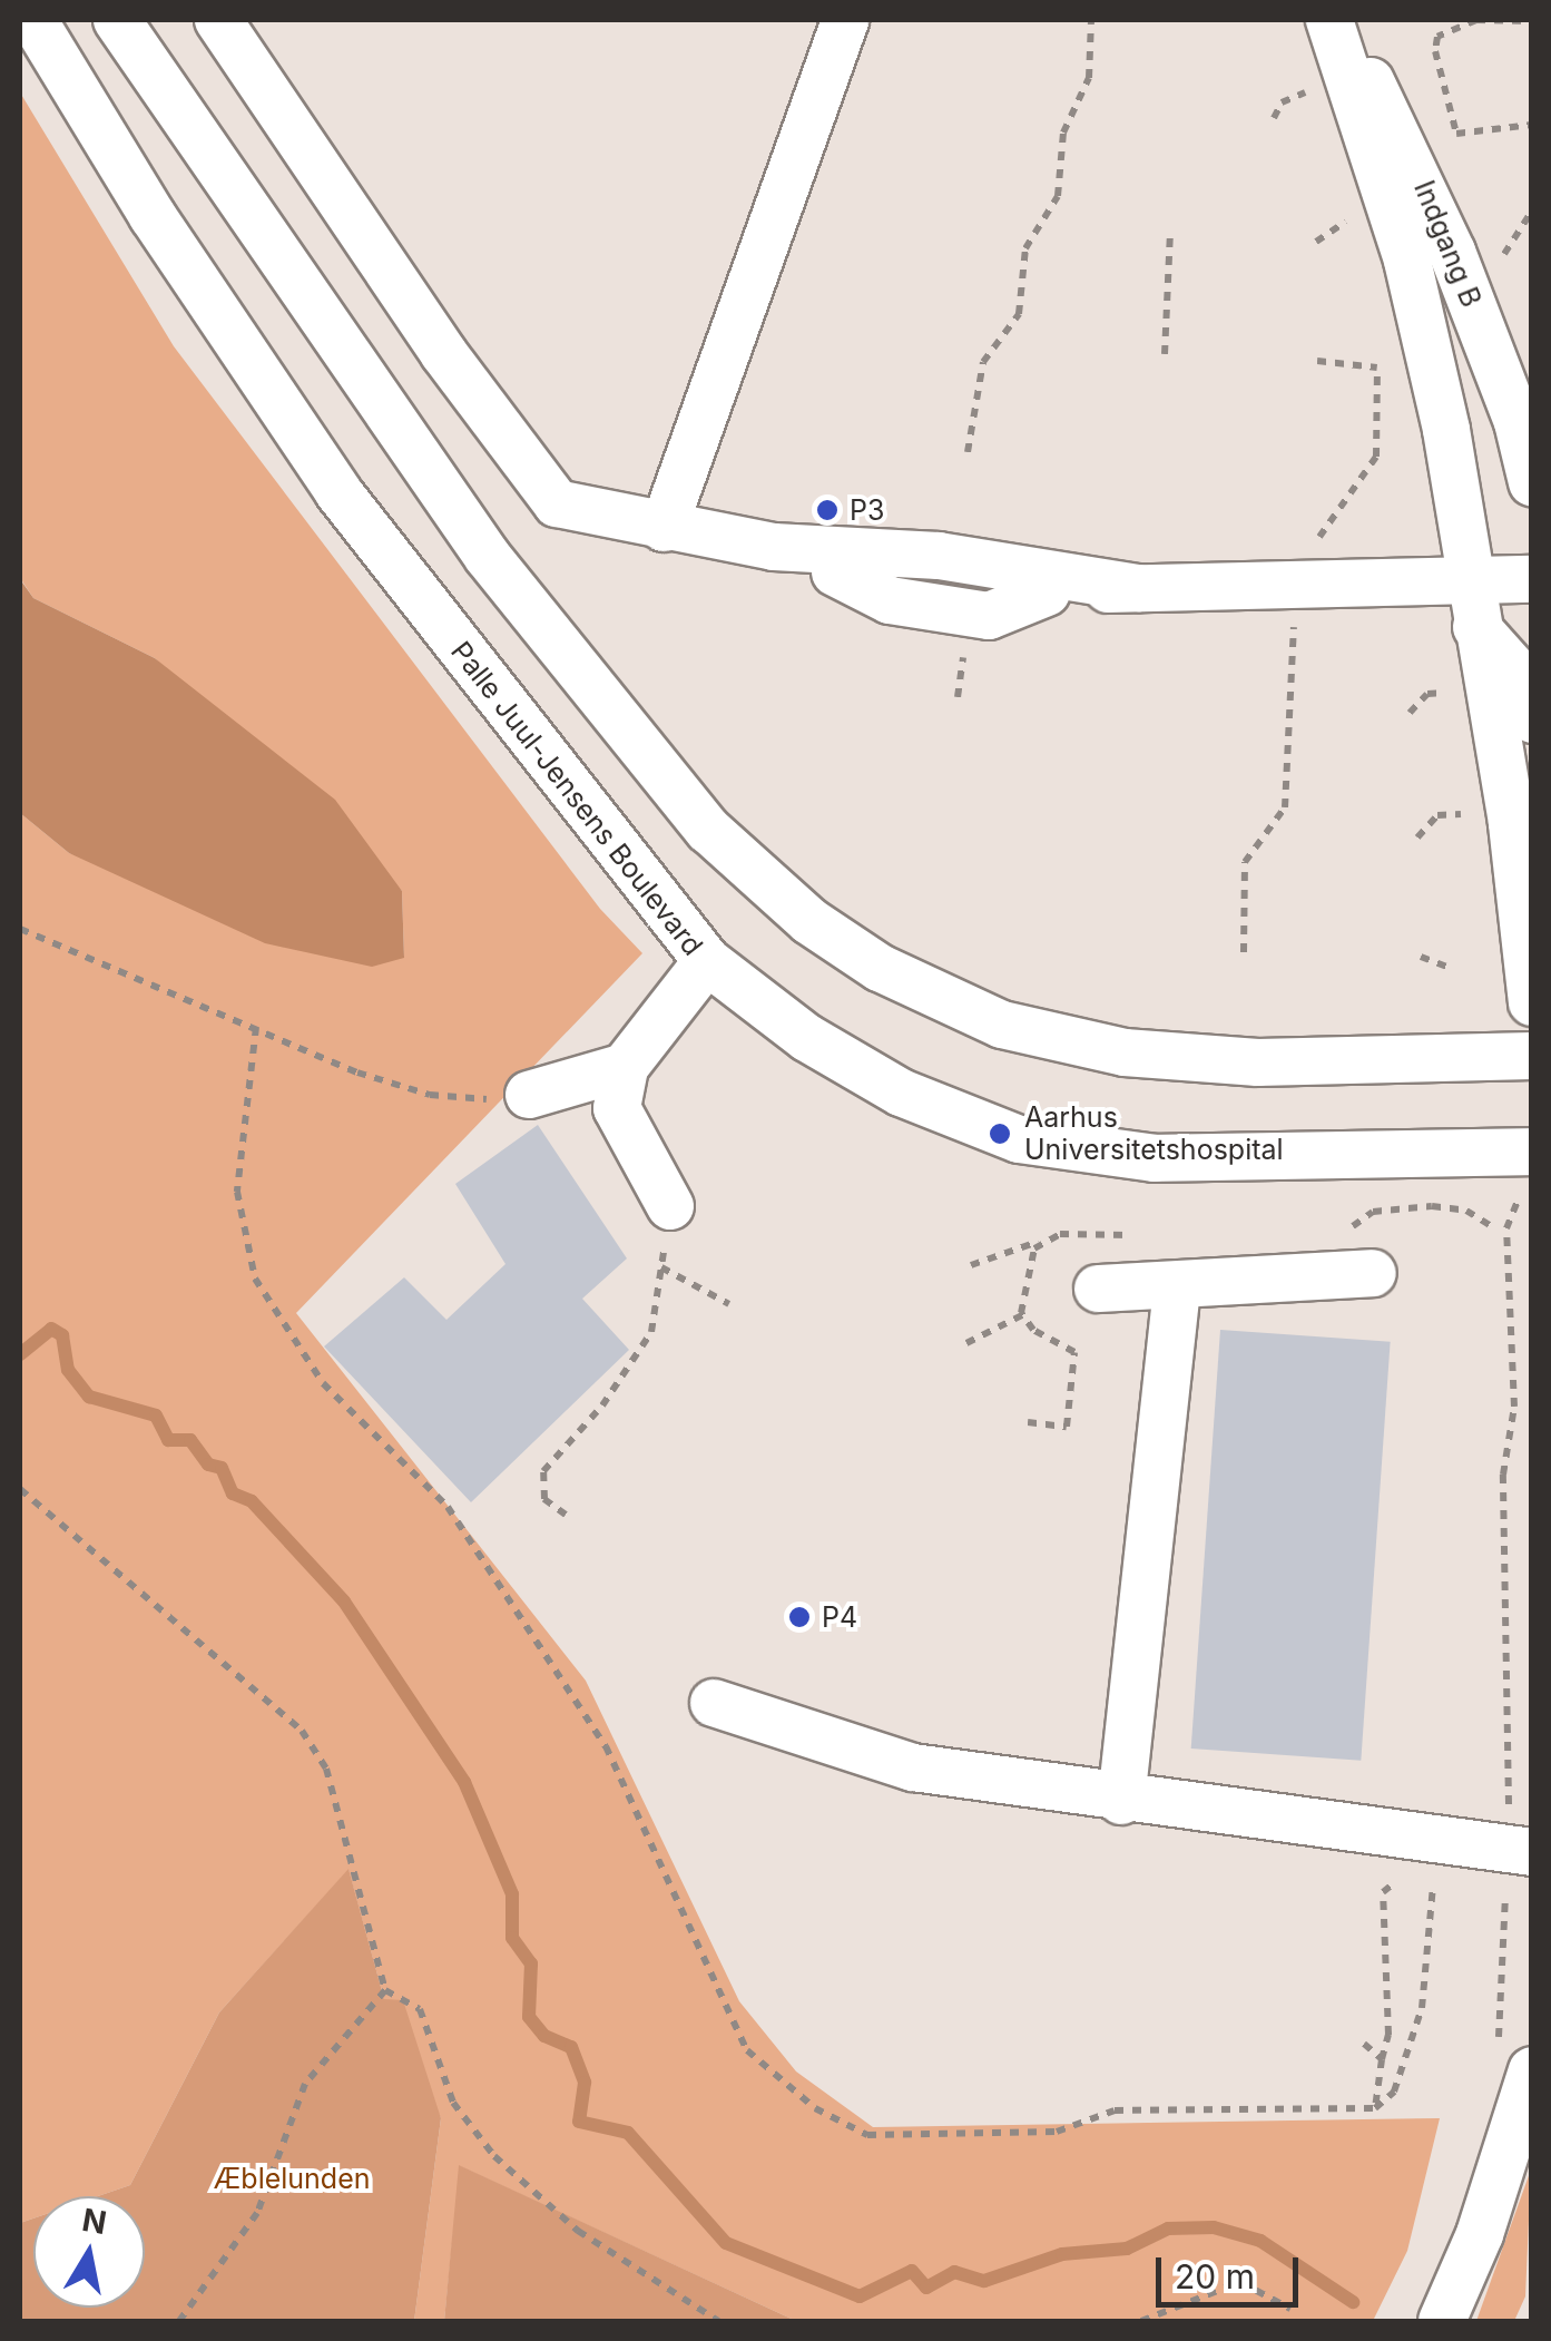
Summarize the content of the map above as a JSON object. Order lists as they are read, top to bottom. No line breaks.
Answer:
{"streets":{"street":["Indgang B","Palle Juul-Jensens Boulevard"]},"parks":["Æblelunden"],"places":["P3","Aarhus Universitetshospital","P4"],"scale_bar":"20 m","north":"top"}
